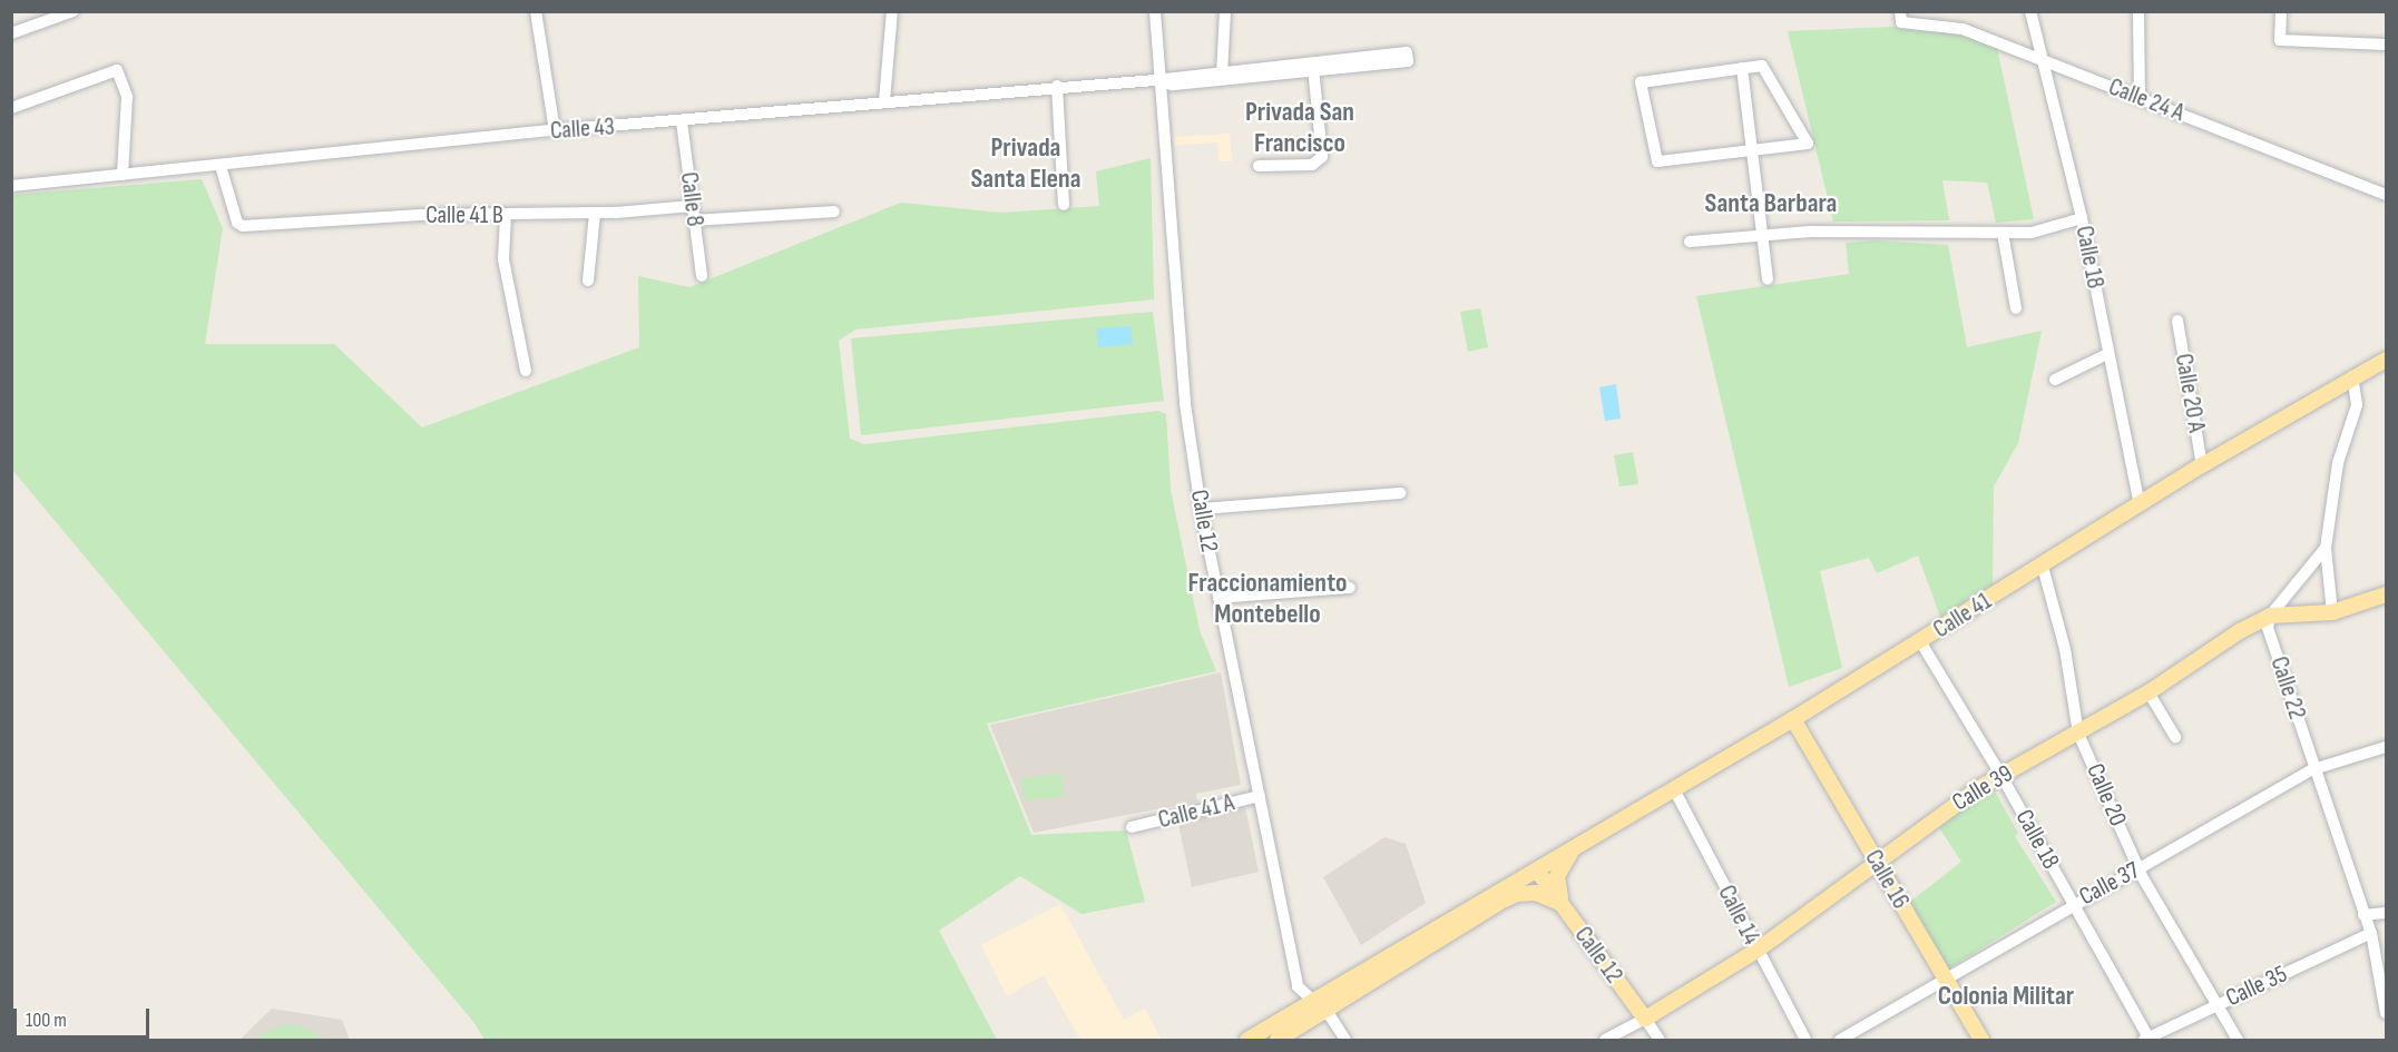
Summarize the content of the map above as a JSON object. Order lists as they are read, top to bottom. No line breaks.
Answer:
{"streets":{"main road":["Calle 12","Calle 41","Calle 39","Calle 16"],"street":["Calle 24 A","Calle 43","Calle 8","Calle 41 B","Calle 18","Calle 20 A","Calle 22","Calle 20","Calle 41 A","Calle 37","Calle 14","Calle 35"]},"crossings":[["Calle 24 A","Calle 18"],["Calle 43","Calle 8"],["Calle 43","Calle 41 B"],["Calle 43","Calle 12"],["Calle 8","Calle 41 B"],["Calle 18","Calle 41"],["Calle 18","Calle 39"],["Calle 18","Calle 37"],["Calle 18","Calle 35"],["Calle 20 A","Calle 41"],["Calle 12","Calle 41"],["Calle 12","Calle 39"],["Calle 12","Calle 41 A"],["Calle 41","Calle 20"],["Calle 41","Calle 16"],["Calle 41","Calle 14"],["Calle 22","Calle 39"],["Calle 22","Calle 37"],["Calle 22","Calle 35"],["Calle 39","Calle 20"],["Calle 39","Calle 16"],["Calle 39","Calle 14"],["Calle 20","Calle 37"],["Calle 20","Calle 35"],["Calle 16","Calle 37"]],"districts":["Privada San Francisco","Privada Santa Elena","Santa Barbara","Fraccionamiento Montebello","Colonia Militar"],"scale_bar":"100 m"}
